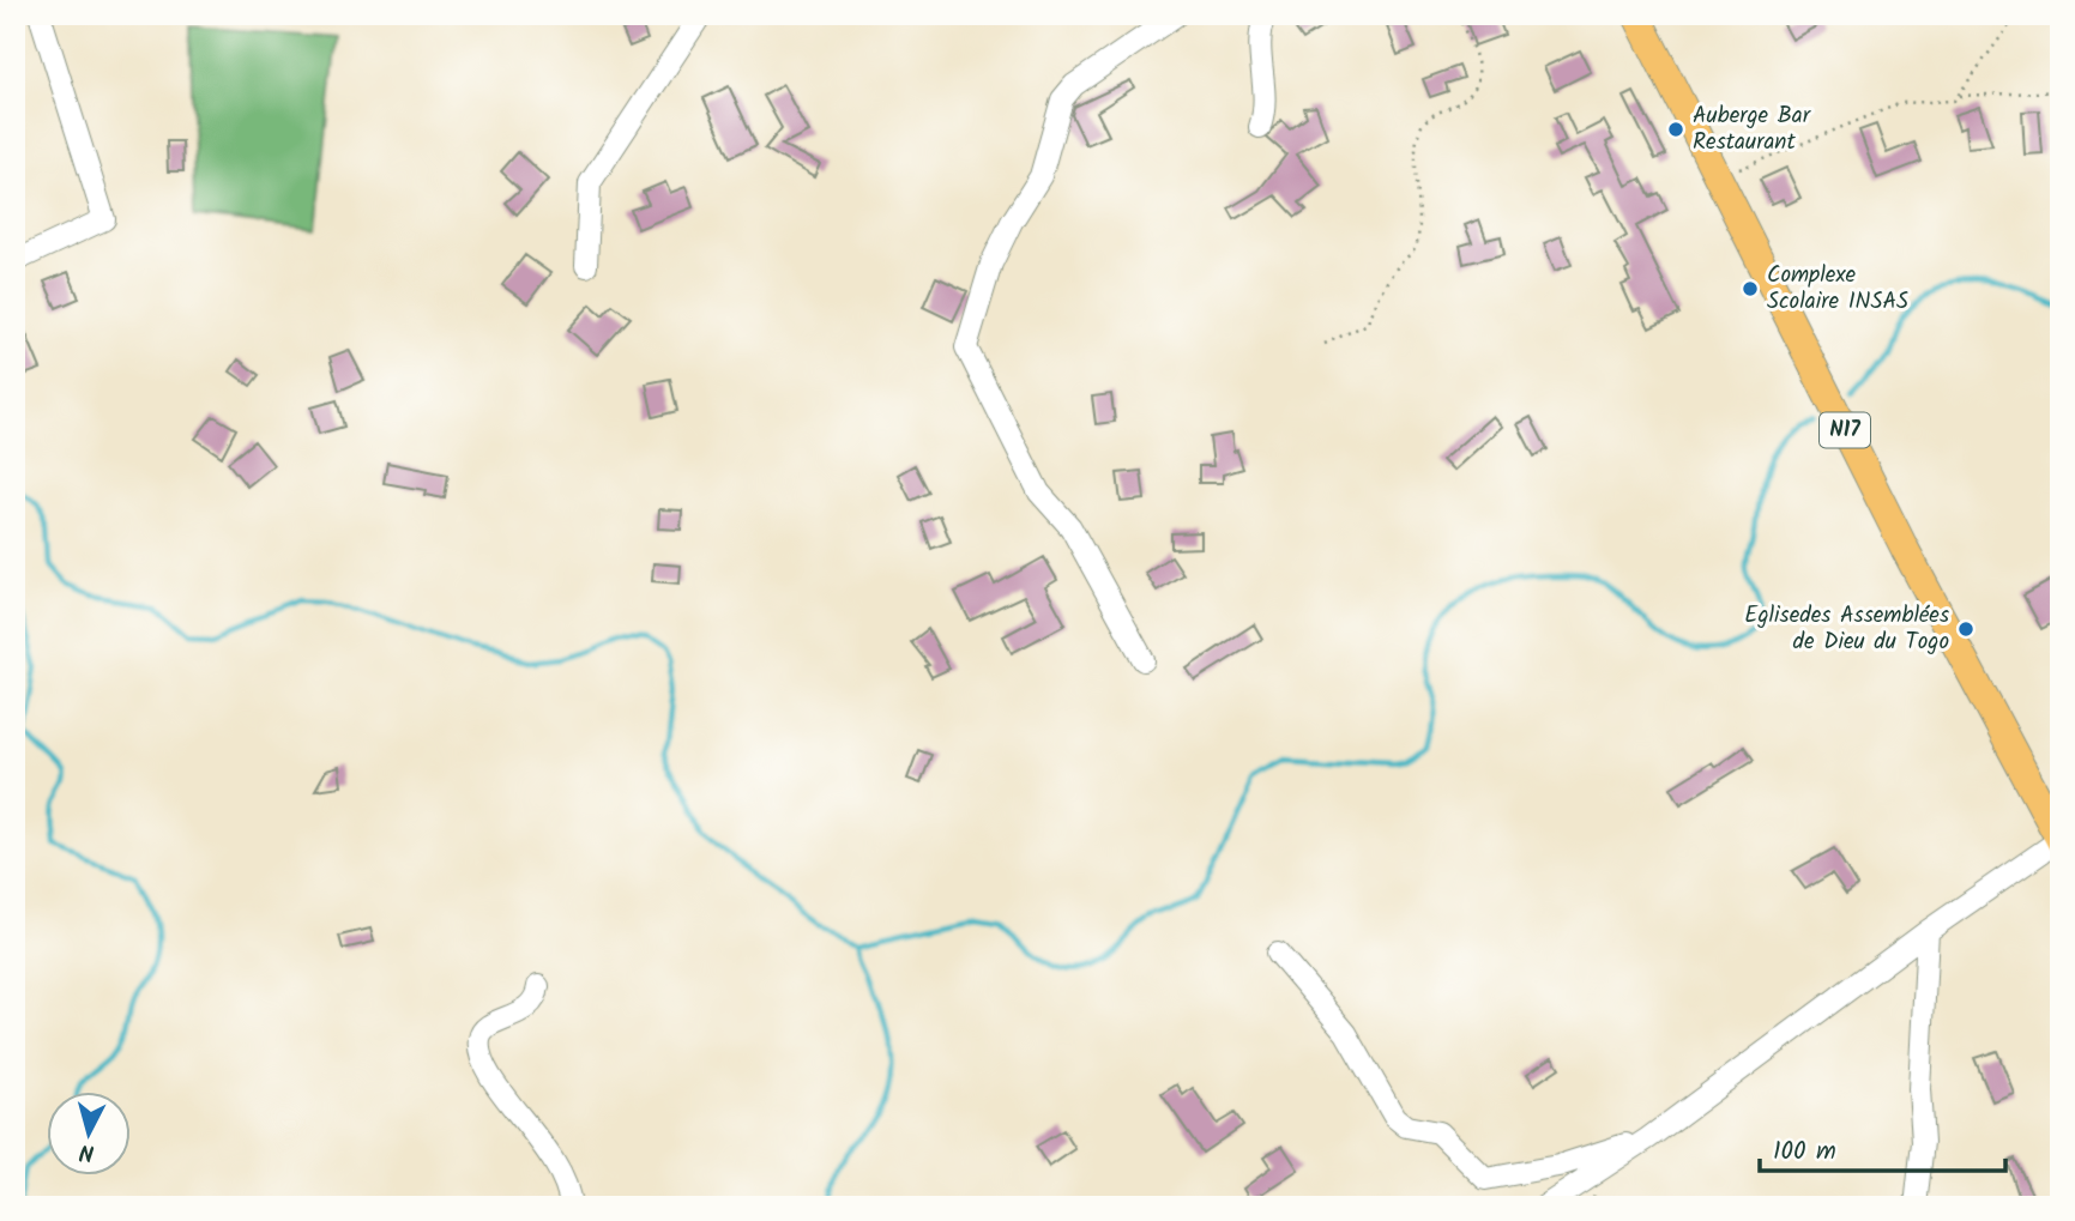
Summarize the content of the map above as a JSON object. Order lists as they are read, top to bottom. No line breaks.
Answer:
{"streets":{"main road":["N17"]},"places":["Auberge Bar Restaurant","Complexe Scolaire INSAS","Eglisedes Assemblées de Dieu du Togo"],"scale_bar":"100 m","north":"bottom"}
